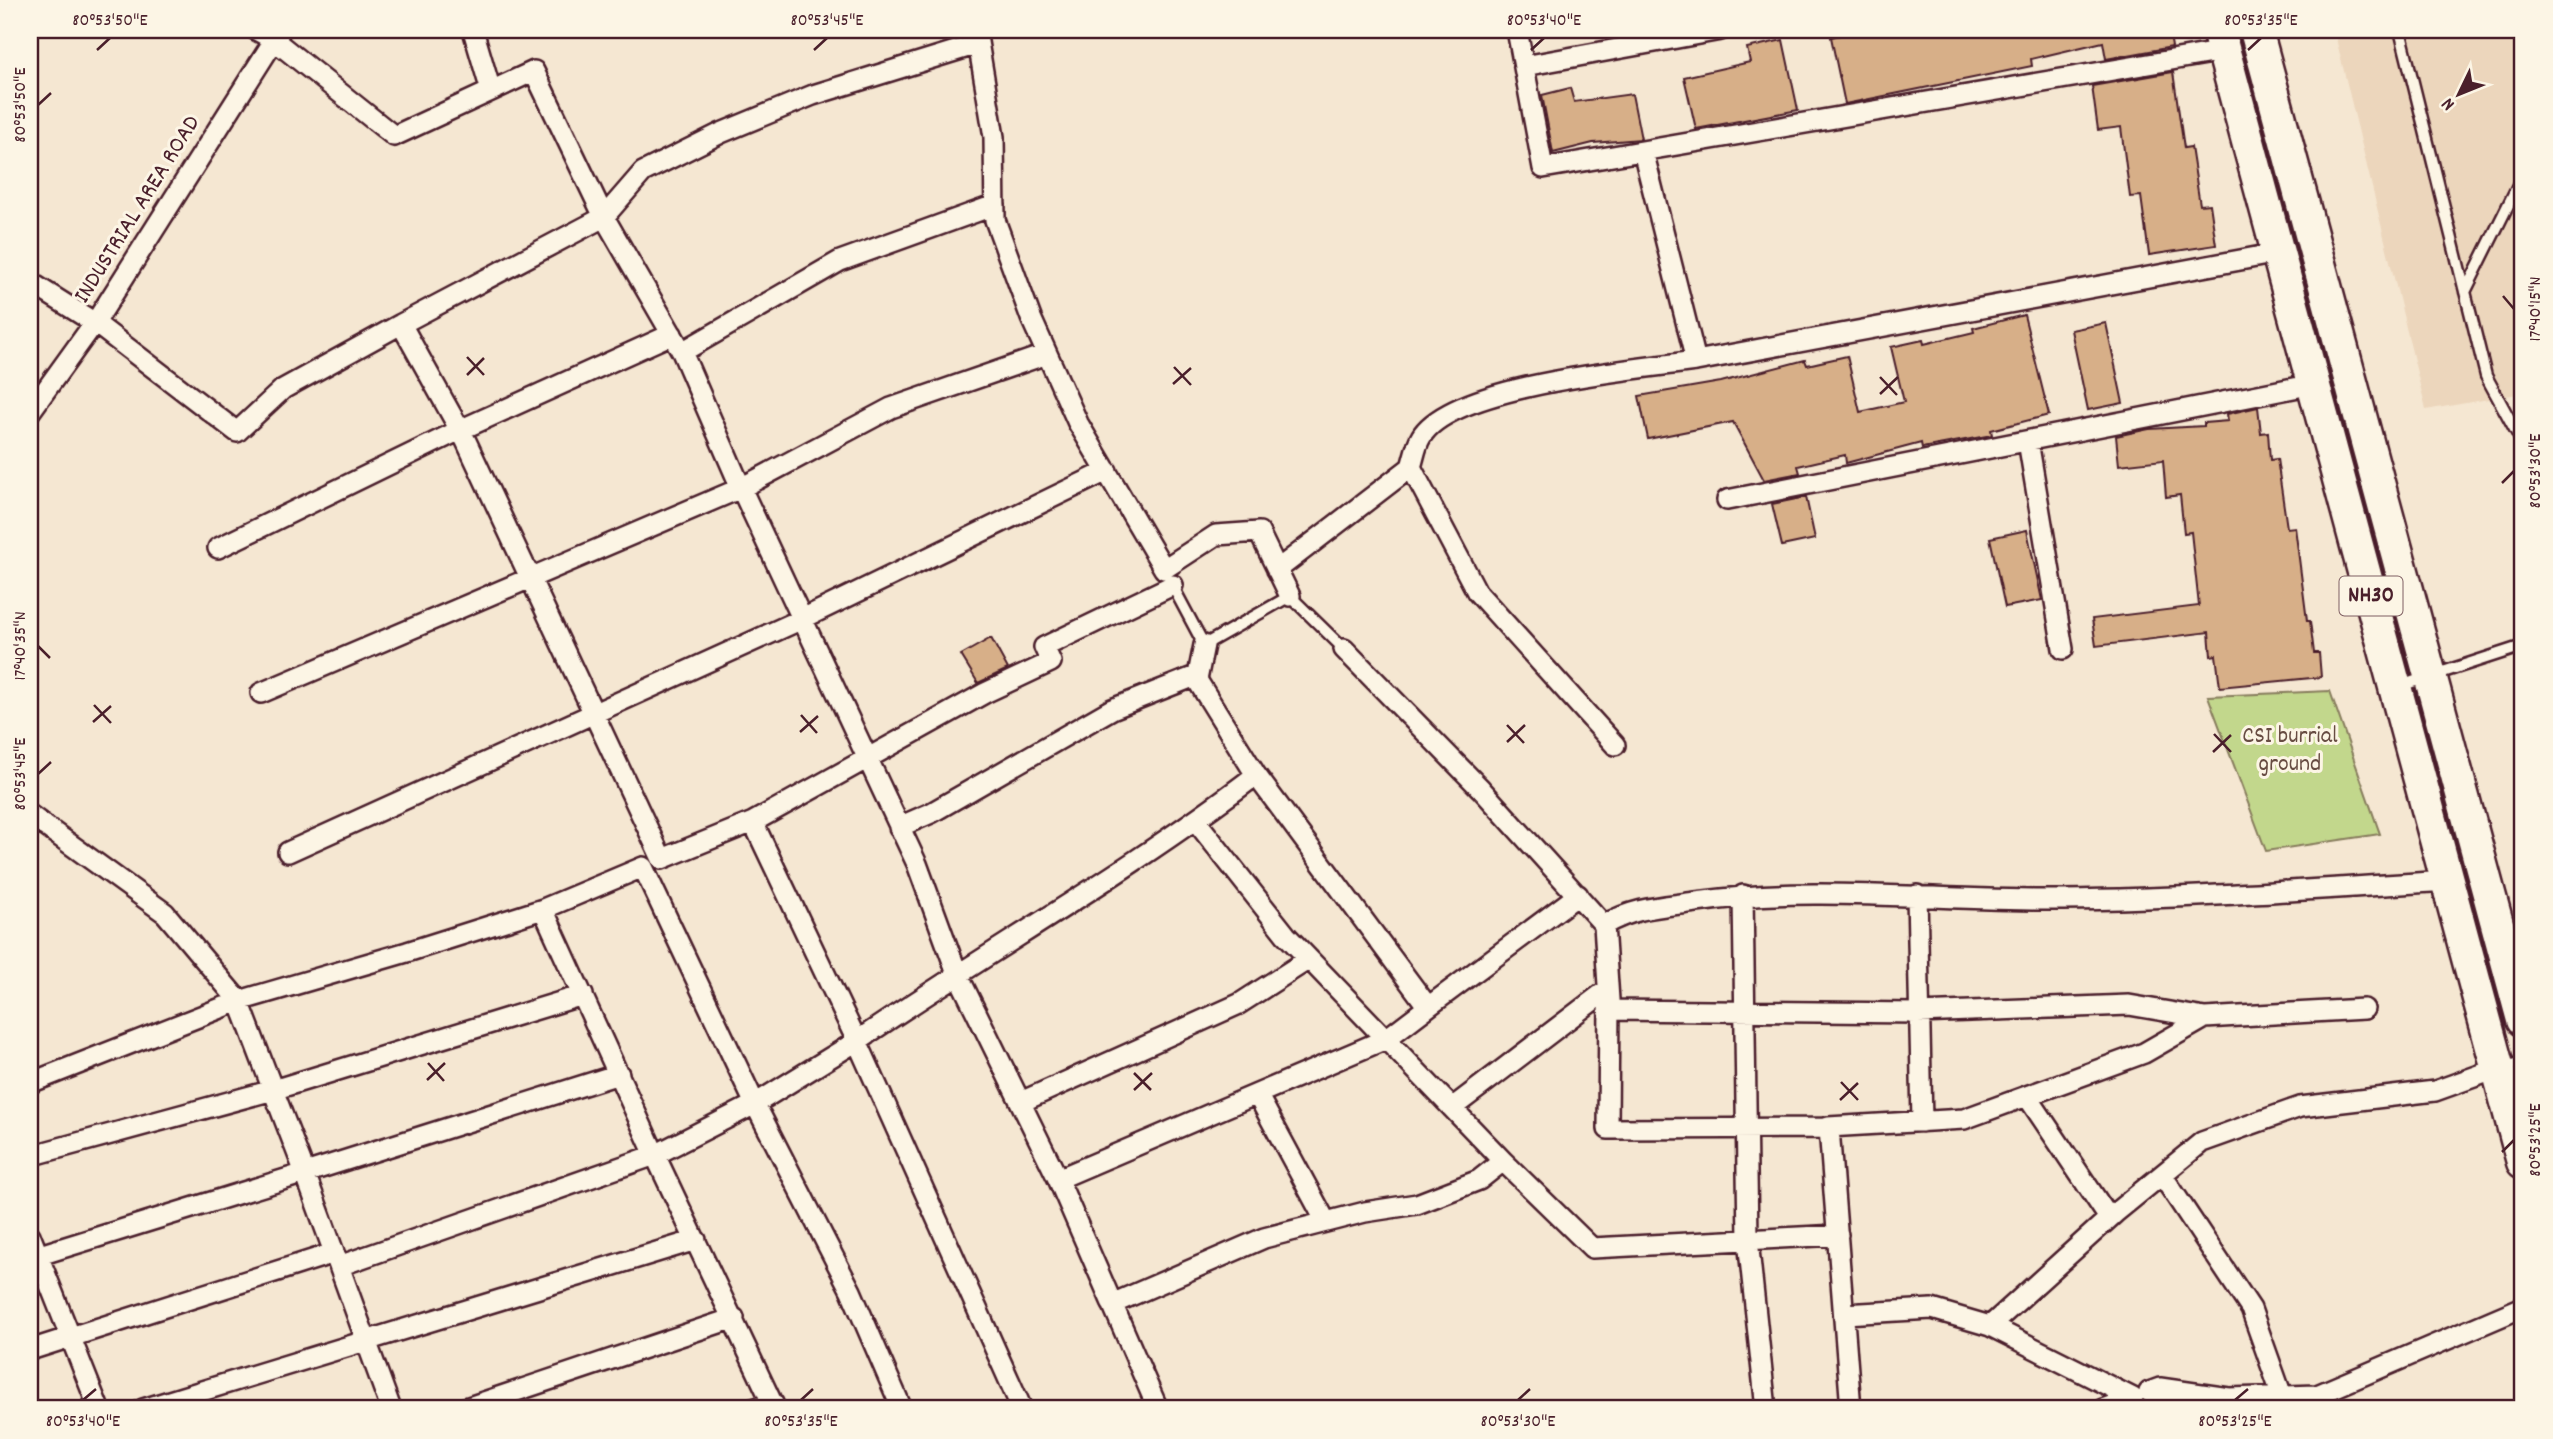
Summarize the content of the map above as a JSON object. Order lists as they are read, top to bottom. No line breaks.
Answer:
{"streets":{"highway":["NH30"],"street":["INDUSTRIAL AREA ROAD"]},"parks":["CSI burrial ground"],"north":"bottom left","coordinates":["80°53'50\"E","80°53'45\"E","80°53'40\"E","80°53'35\"E","17°40'15\"N","80°53'30\"E","17°40'35\"N","80°53'25\"E"]}
